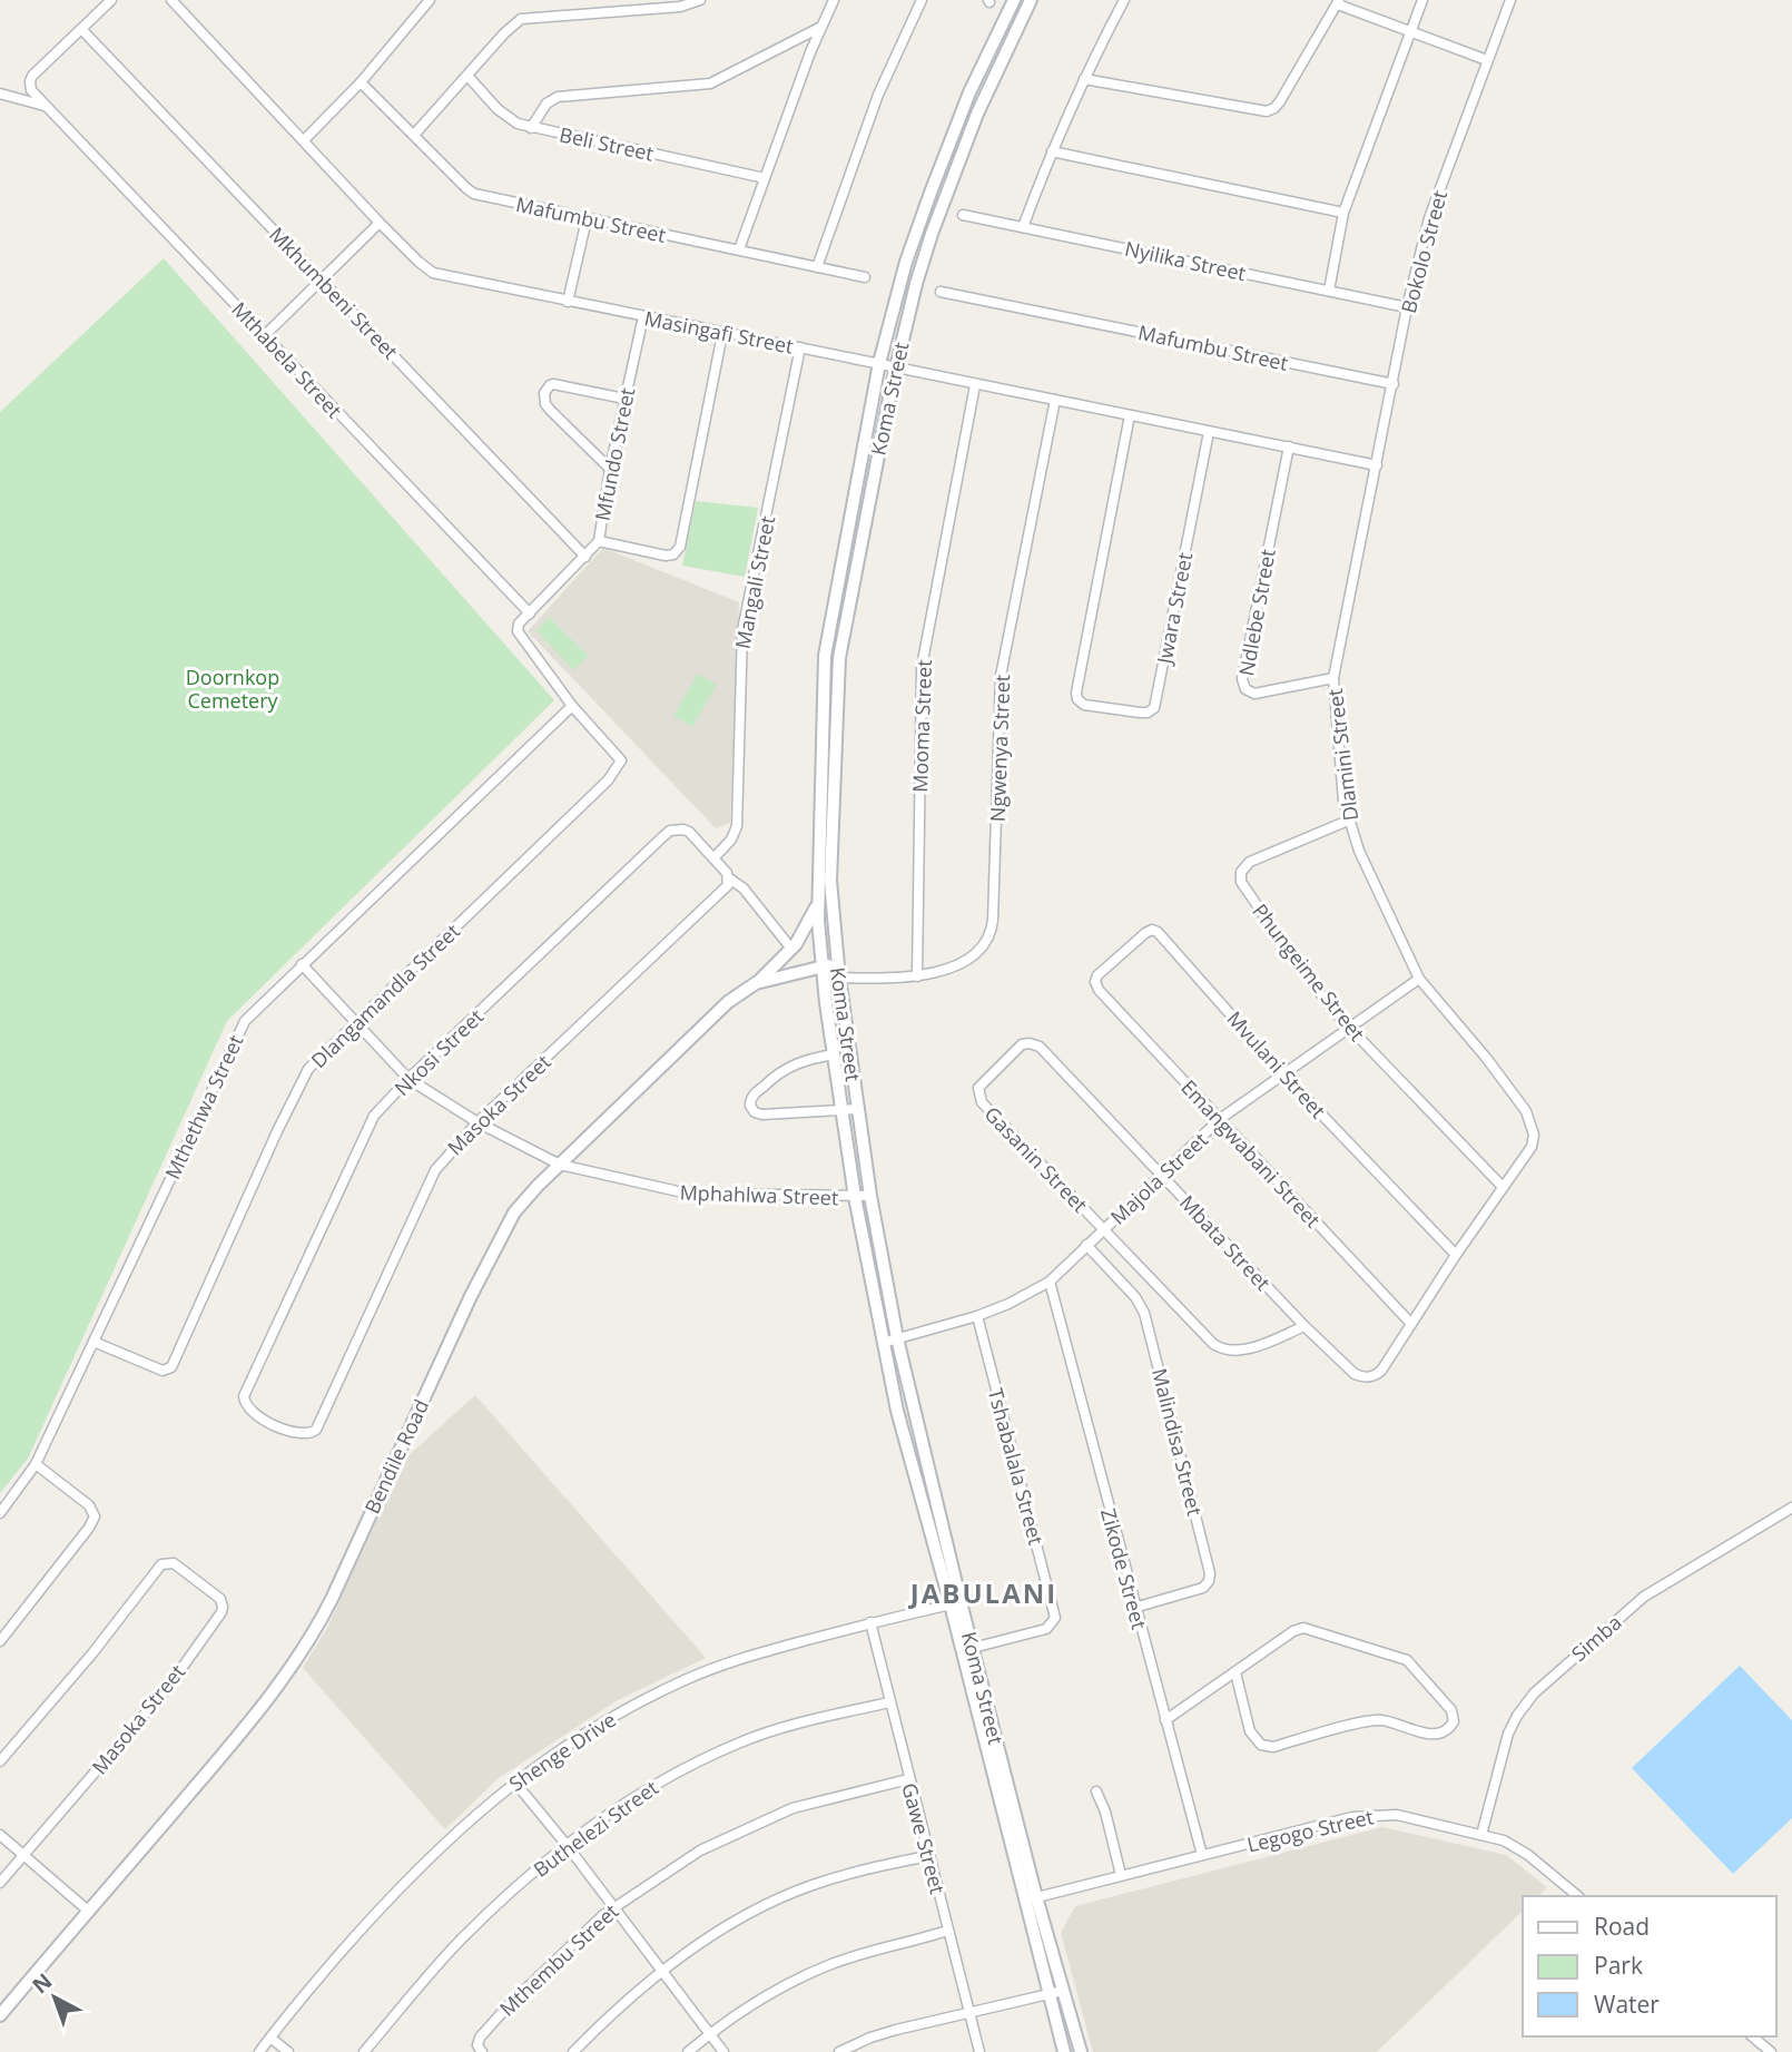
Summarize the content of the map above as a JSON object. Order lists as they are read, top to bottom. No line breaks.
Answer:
{"streets":{"main road":["Koma Street","Bendile Road"],"street":["Beli Street","Mafumbu Street","Bokolo Street","Nyilika Street","Mkhumbeni Street","Masingafi Street","Mthabela Street","Mfundo Street","Mangali Street","Jwara Street","Ndlebe Street","Mooma Street","Ngwenya Street","Dlamini Street","Phungeime Street","Dlangamandla Street","Nkosi Street","Mvulani Street","Masoka Street","Mthethwa Street","Emangwabani Street","Gasanin Street","Majola Street","Mphahlwa Street","Mbata Street","Malindisa Street","Tshabalala Street","Zikode Street","Simba","Shenge Drive","Buthelezi Street","Legogo Street","Gawe Street","Mthembu Street"]},"crossings":[["Mafumbu Street","Bokolo Street"],["Bokolo Street","Nyilika Street"],["Bokolo Street","Masingafi Street"],["Bokolo Street","Dlamini Street"],["Mkhumbeni Street","Mthabela Street"],["Mkhumbeni Street","Mfundo Street"],["Masingafi Street","Koma Street"],["Masingafi Street","Mfundo Street"],["Masingafi Street","Mangali Street"],["Masingafi Street","Jwara Street"],["Masingafi Street","Ndlebe Street"],["Masingafi Street","Mooma Street"],["Masingafi Street","Ngwenya Street"],["Masingafi Street","Dlamini Street"],["Mthabela Street","Mfundo Street"],["Koma Street","Ngwenya Street"],["Koma Street","Majola Street"],["Koma Street","Mphahlwa Street"],["Koma Street","Bendile Road"],["Koma Street","Tshabalala Street"],["Koma Street","Shenge Drive"],["Koma Street","Legogo Street"],["Mangali Street","Nkosi Street"],["Ndlebe Street","Dlamini Street"],["Mooma Street","Ngwenya Street"],["Dlamini Street","Phungeime Street"],["Dlamini Street","Majola Street"],["Phungeime Street","Majola Street"],["Dlangamandla Street","Mthethwa Street"],["Dlangamandla Street","Mphahlwa Street"],["Nkosi Street","Masoka Street"],["Nkosi Street","Mphahlwa Street"],["Mvulani Street","Emangwabani Street"],["Mvulani Street","Majola Street"],["Masoka Street","Mphahlwa Street"],["Mthethwa Street","Mphahlwa Street"],["Emangwabani Street","Majola Street"],["Emangwabani Street","Mbata Street"],["Gasanin Street","Majola Street"],["Gasanin Street","Mbata Street"],["Majola Street","Mbata Street"],["Majola Street","Malindisa Street"],["Majola Street","Tshabalala Street"],["Majola Street","Zikode Street"],["Mphahlwa Street","Bendile Road"],["Malindisa Street","Zikode Street"],["Zikode Street","Legogo Street"],["Simba","Legogo Street"],["Shenge Drive","Gawe Street"],["Buthelezi Street","Gawe Street"],["Gawe Street","Mthembu Street"]],"districts":["JABULANI"],"parks":["Doornkop Cemetery"],"legend":["Road","Park","Water"],"north":"top left"}
